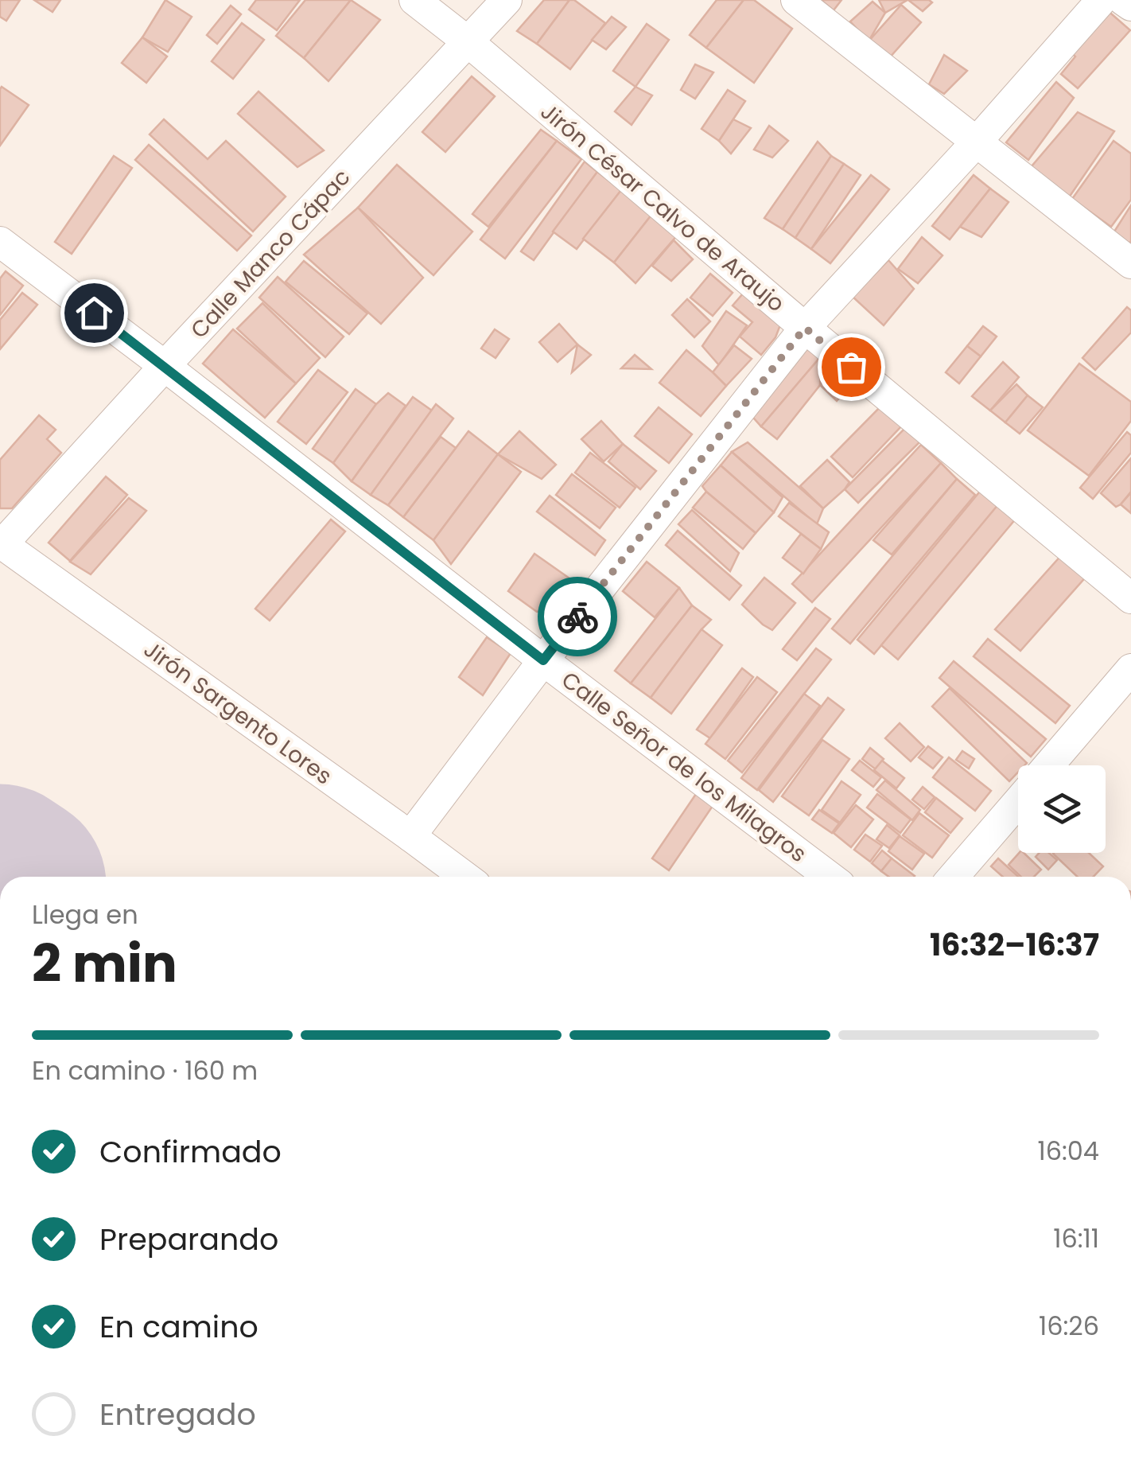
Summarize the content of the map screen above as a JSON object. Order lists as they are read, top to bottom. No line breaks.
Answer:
{"streets":{"street":["Jirón César Calvo de Araujo","Calle Manco Cápac","Jirón Sargento Lores","Calle Señor de los Milagros"]},"crossings":[["Jirón César Calvo de Araujo","Calle Manco Cápac"],["Calle Manco Cápac","Jirón Sargento Lores"],["Calle Manco Cápac","Calle Señor de los Milagros"]],"page":{"heading":["2 min","Llega en","16:32–16:37"],"bar":"En camino · 160 m","list":[["Confirmado","16:04"],["Preparando","16:11"],["En camino","16:26"],"Entregado"]}}
